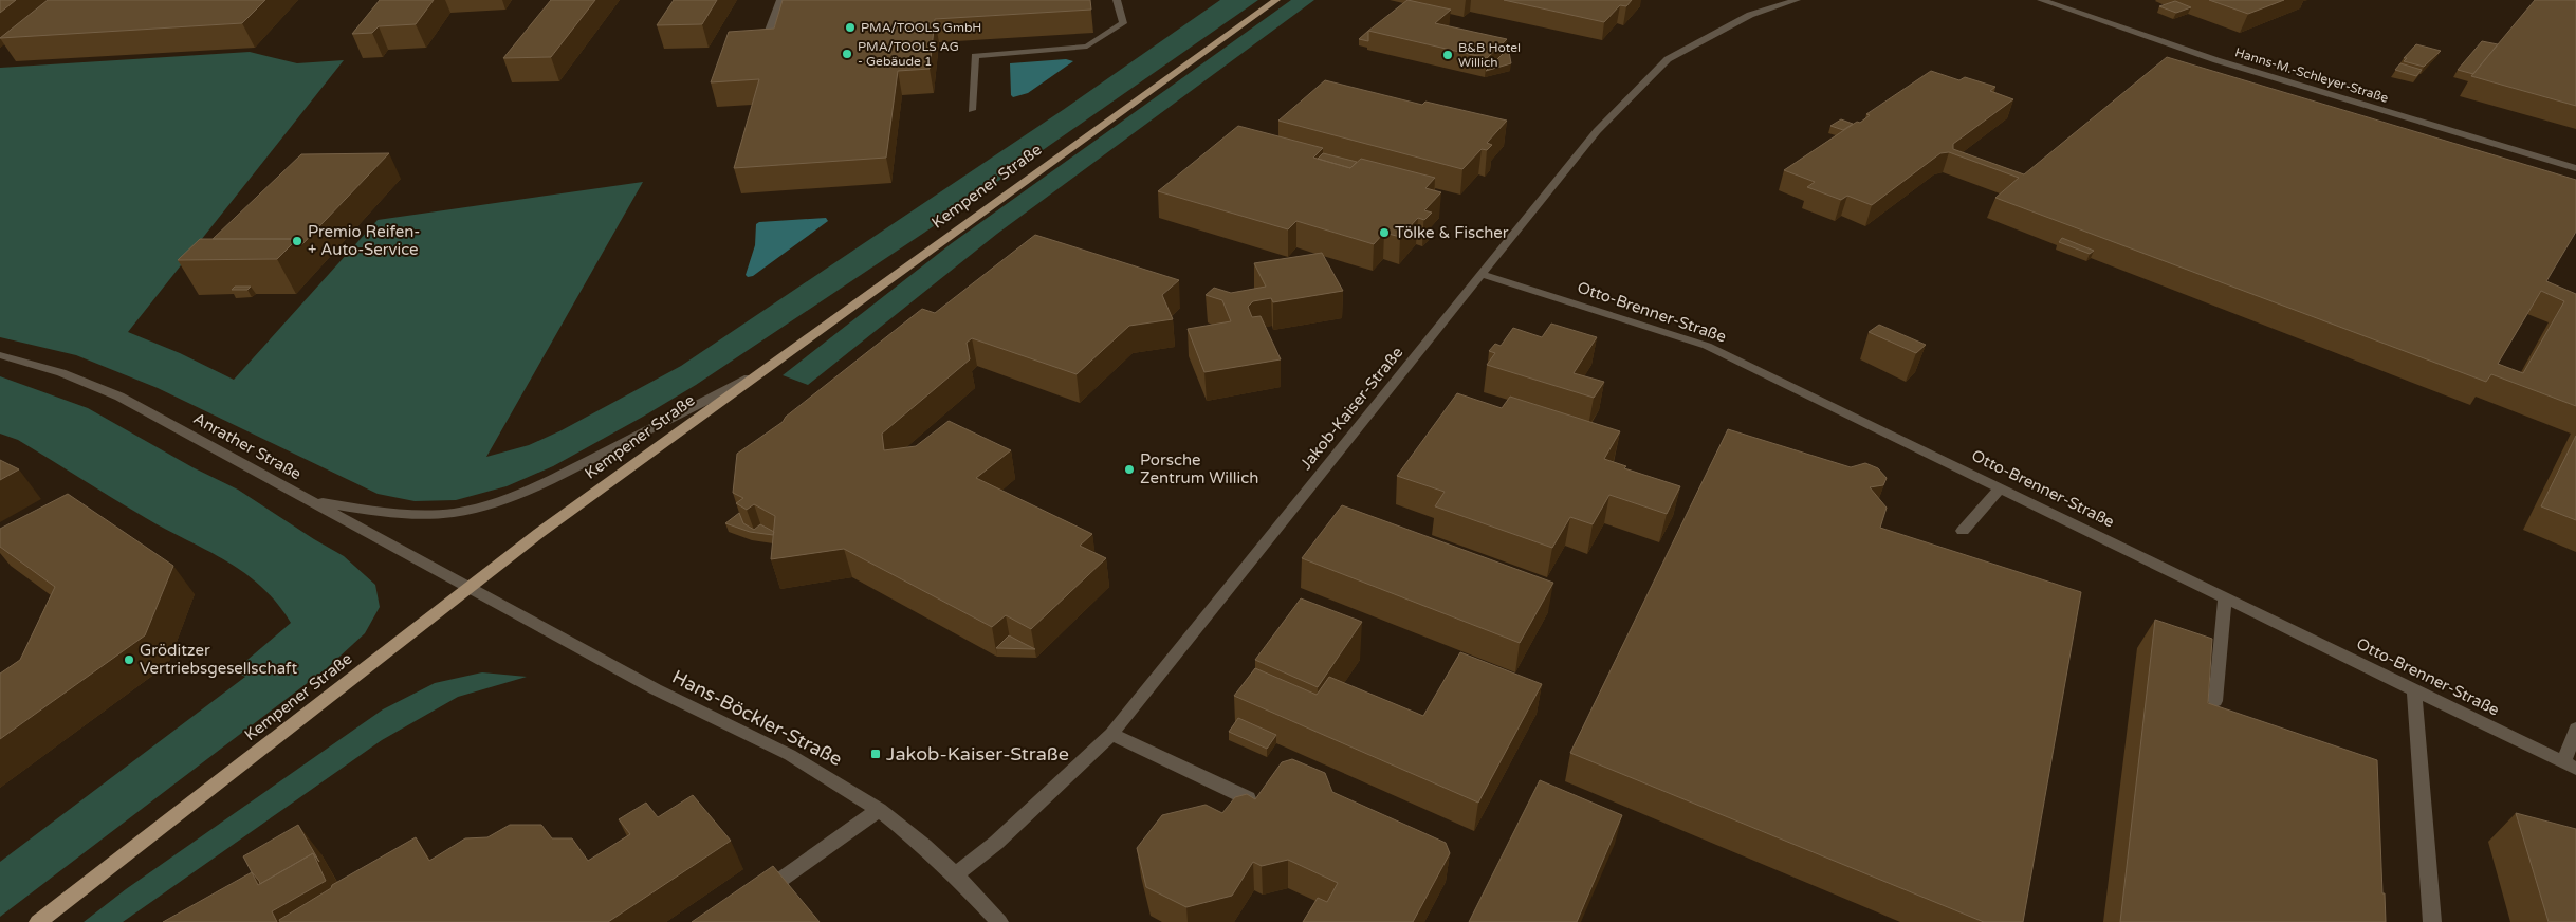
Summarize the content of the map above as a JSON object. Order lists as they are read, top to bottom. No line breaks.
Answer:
{"streets":{"main road":["Kempener Straße"],"street":["Hanns-M.-Schleyer-Straße","Otto-Brenner-Straße","Jakob-Kaiser-Straße","Anrather Straße","Hans-Böckler-Straße"]},"crossings":[["Kempener Straße","Anrather Straße"],["Kempener Straße","Hans-Böckler-Straße"],["Otto-Brenner-Straße","Jakob-Kaiser-Straße"],["Jakob-Kaiser-Straße","Hans-Böckler-Straße"],["Anrather Straße","Hans-Böckler-Straße"]],"places":{"other":["PMA/TOOLS GmbH","PMA/TOOLS AG - Gebäude 1","B&B Hotel Willich","Tölke & Fischer","Premio Reifen- + Auto-Service","Porsche Zentrum Willich","Gröditzer Vertriebsgesellschaft"],"transit":["Jakob-Kaiser-Straße"]}}
